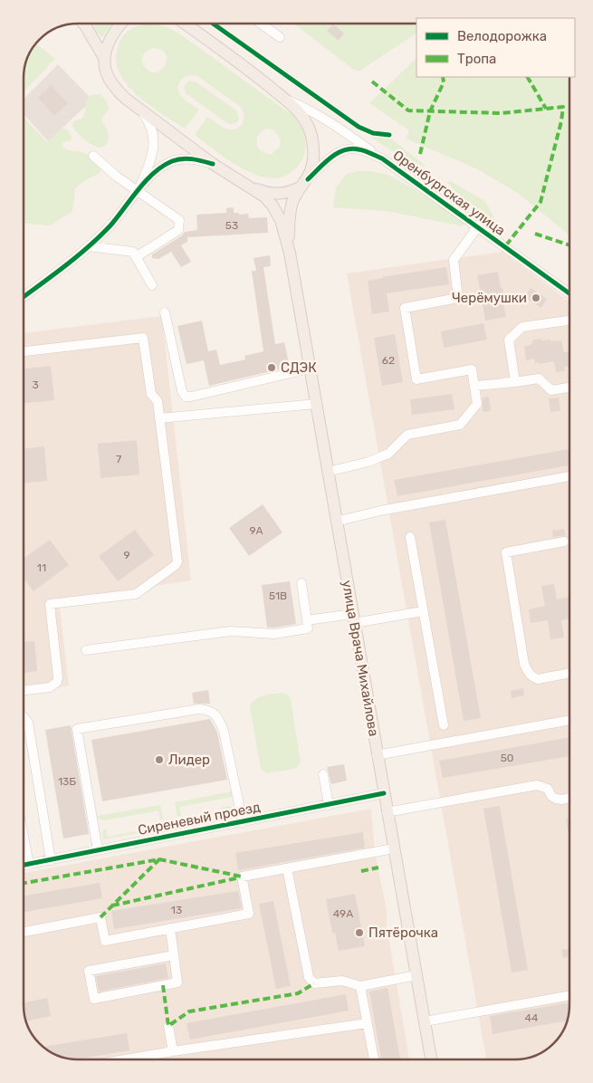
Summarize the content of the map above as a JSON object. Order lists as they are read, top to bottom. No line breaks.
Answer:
{"streets":{"main road":["Оренбургская улица","улица Врача Михайлова"],"street":["Сиреневый проезд"]},"crossings":[["Оренбургская улица","улица Врача Михайлова"],["улица Врача Михайлова","Сиреневый проезд"]],"places":["Черёмушки","СДЭК","Лидер","Пятёрочка"],"house_numbers":["53","62","3","7","9А","9","11","51В","50","13Б","13","49А","44"],"legend":["Велодорожка","Тропа"]}
